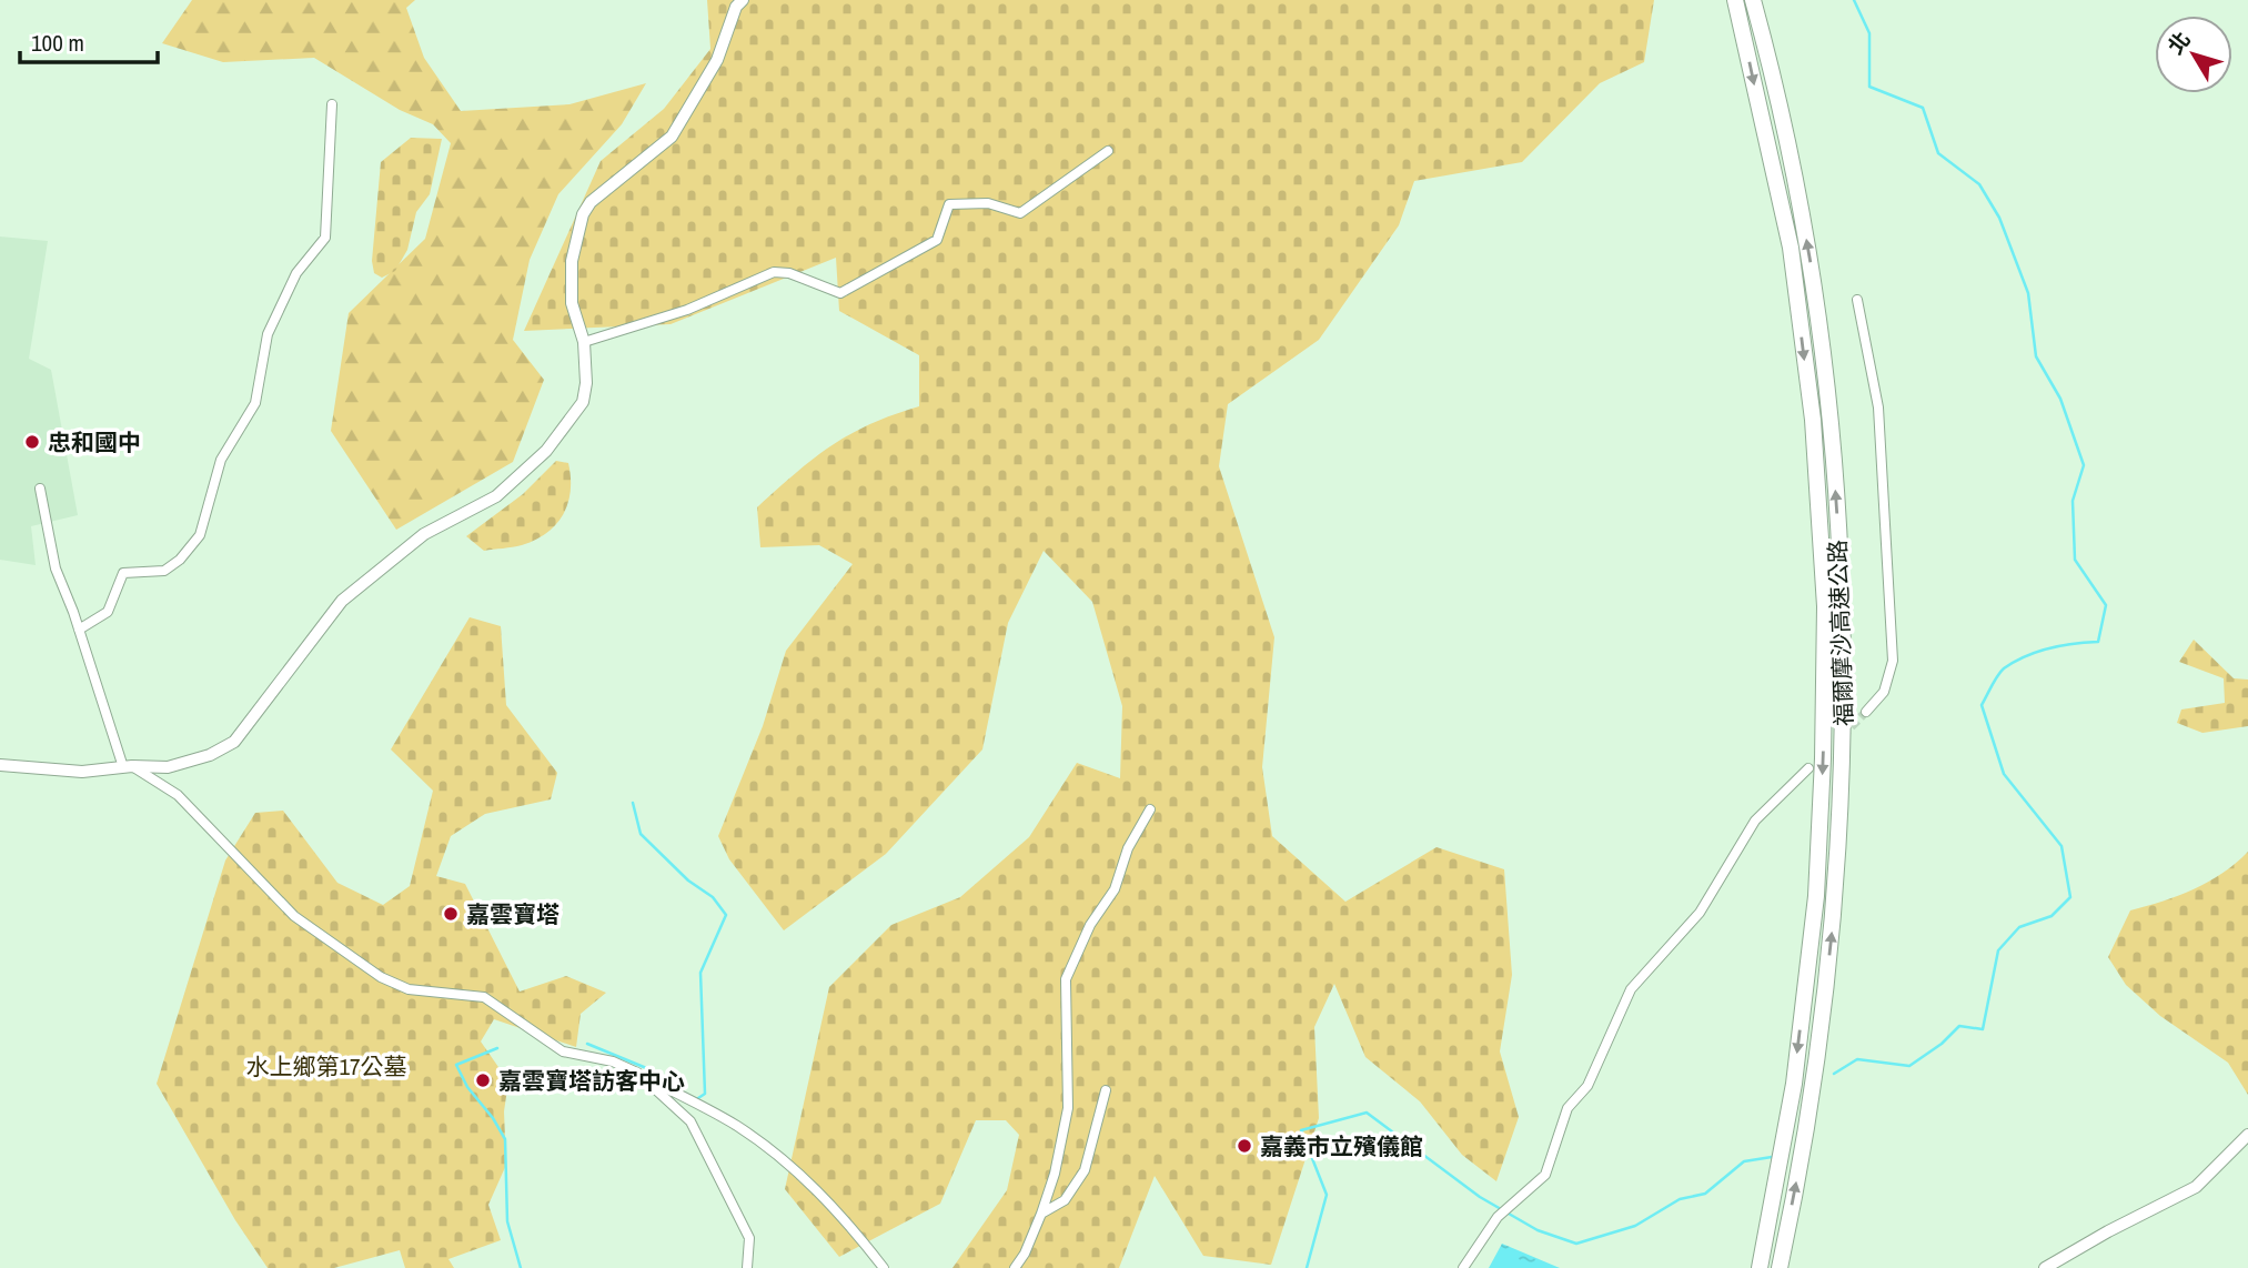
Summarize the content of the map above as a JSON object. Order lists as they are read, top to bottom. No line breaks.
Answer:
{"streets":{"highway":["福爾摩沙高速公路"]},"parks":["水上鄉第17公墓"],"places":["忠和國中","嘉雲寶塔","嘉雲寶塔訪客中心","嘉義市立殯儀館"],"scale_bar":"100 m","north":"top left"}
